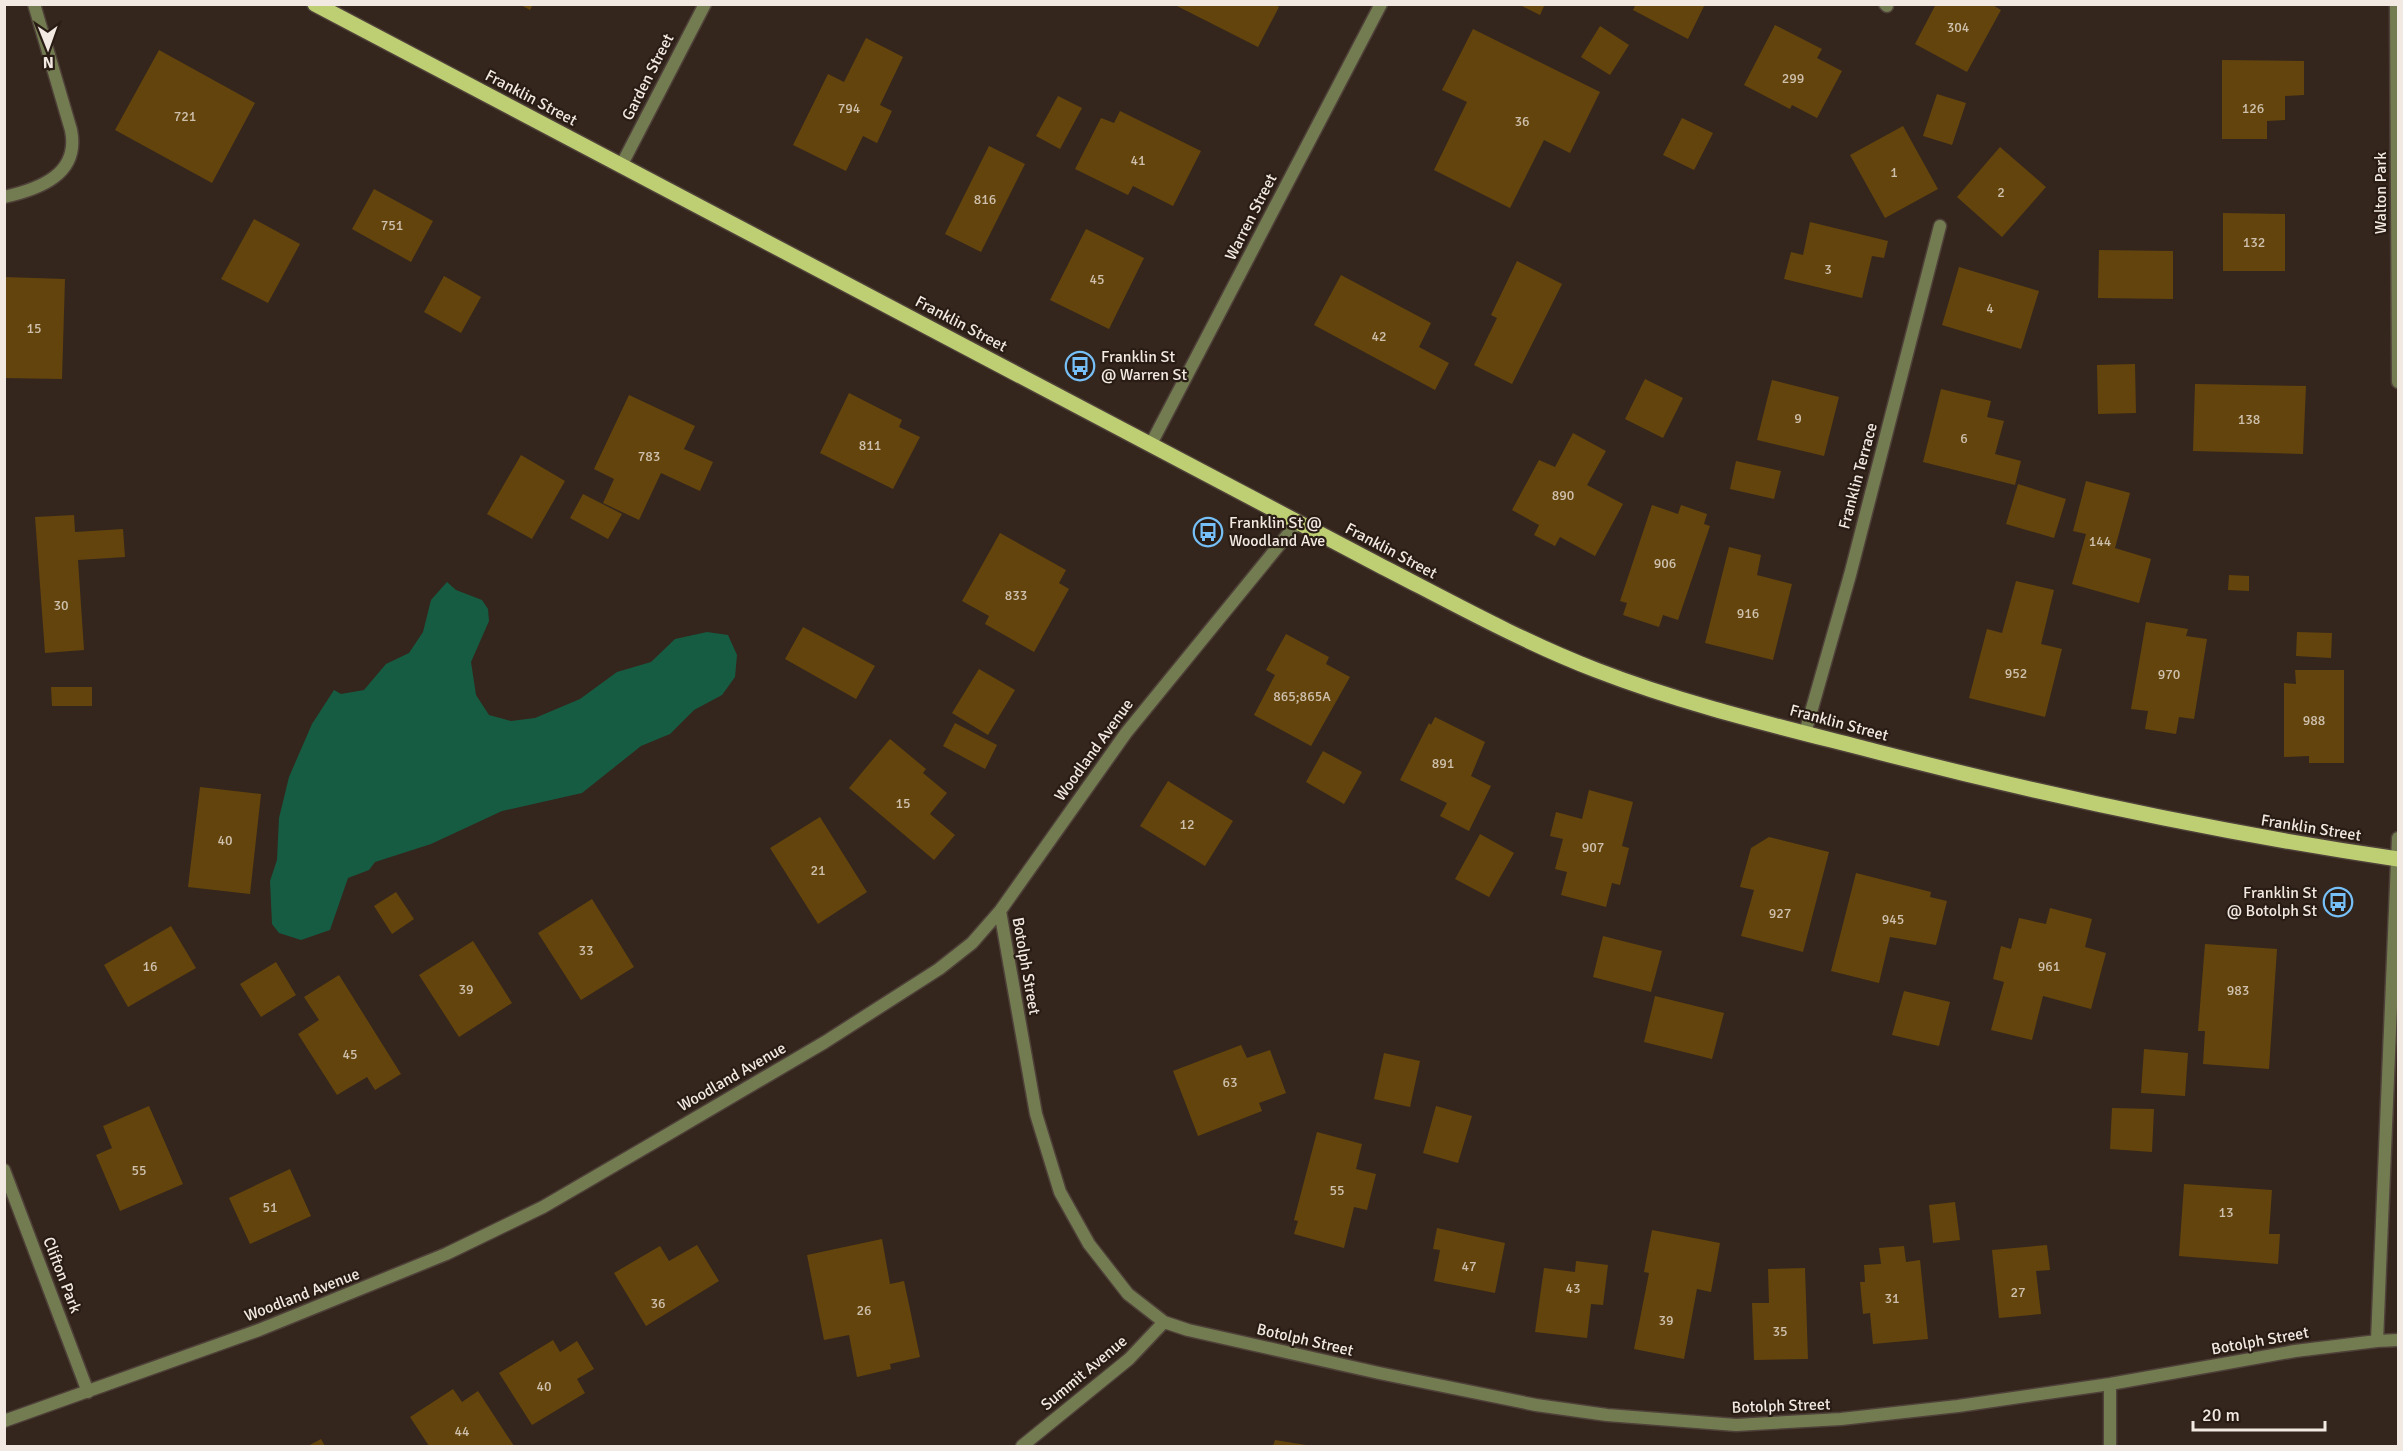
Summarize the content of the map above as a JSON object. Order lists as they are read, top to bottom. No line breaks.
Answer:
{"streets":{"main road":["Franklin Street"],"street":["Garden Street","Walton Park","Warren Street","Franklin Terrace","Woodland Avenue","Botolph Street","Clifton Park","Summit Avenue"]},"crossings":[["Garden Street","Franklin Street"],["Franklin Street","Warren Street"],["Franklin Street","Franklin Terrace"],["Franklin Street","Woodland Avenue"],["Woodland Avenue","Botolph Street"],["Woodland Avenue","Clifton Park"],["Botolph Street","Summit Avenue"]],"places":{"bus stop":["Franklin St @ Warren St","Franklin St @ Woodland Ave","Franklin St @ Botolph St"]},"house_numbers":["304","299","794","126","721","36","41","1","2","816","751","132","3","45","4","15","42","9","138","6","811","783","890","144","906","833","30","916","952","970","865;865A","988","891","15","12","40","907","21","927","945","33","16","961","39","983","45","63","55","55","51","13","47","43","27","31","36","26","39","35","40","44"],"scale_bar":"20 m","north":"bottom"}
